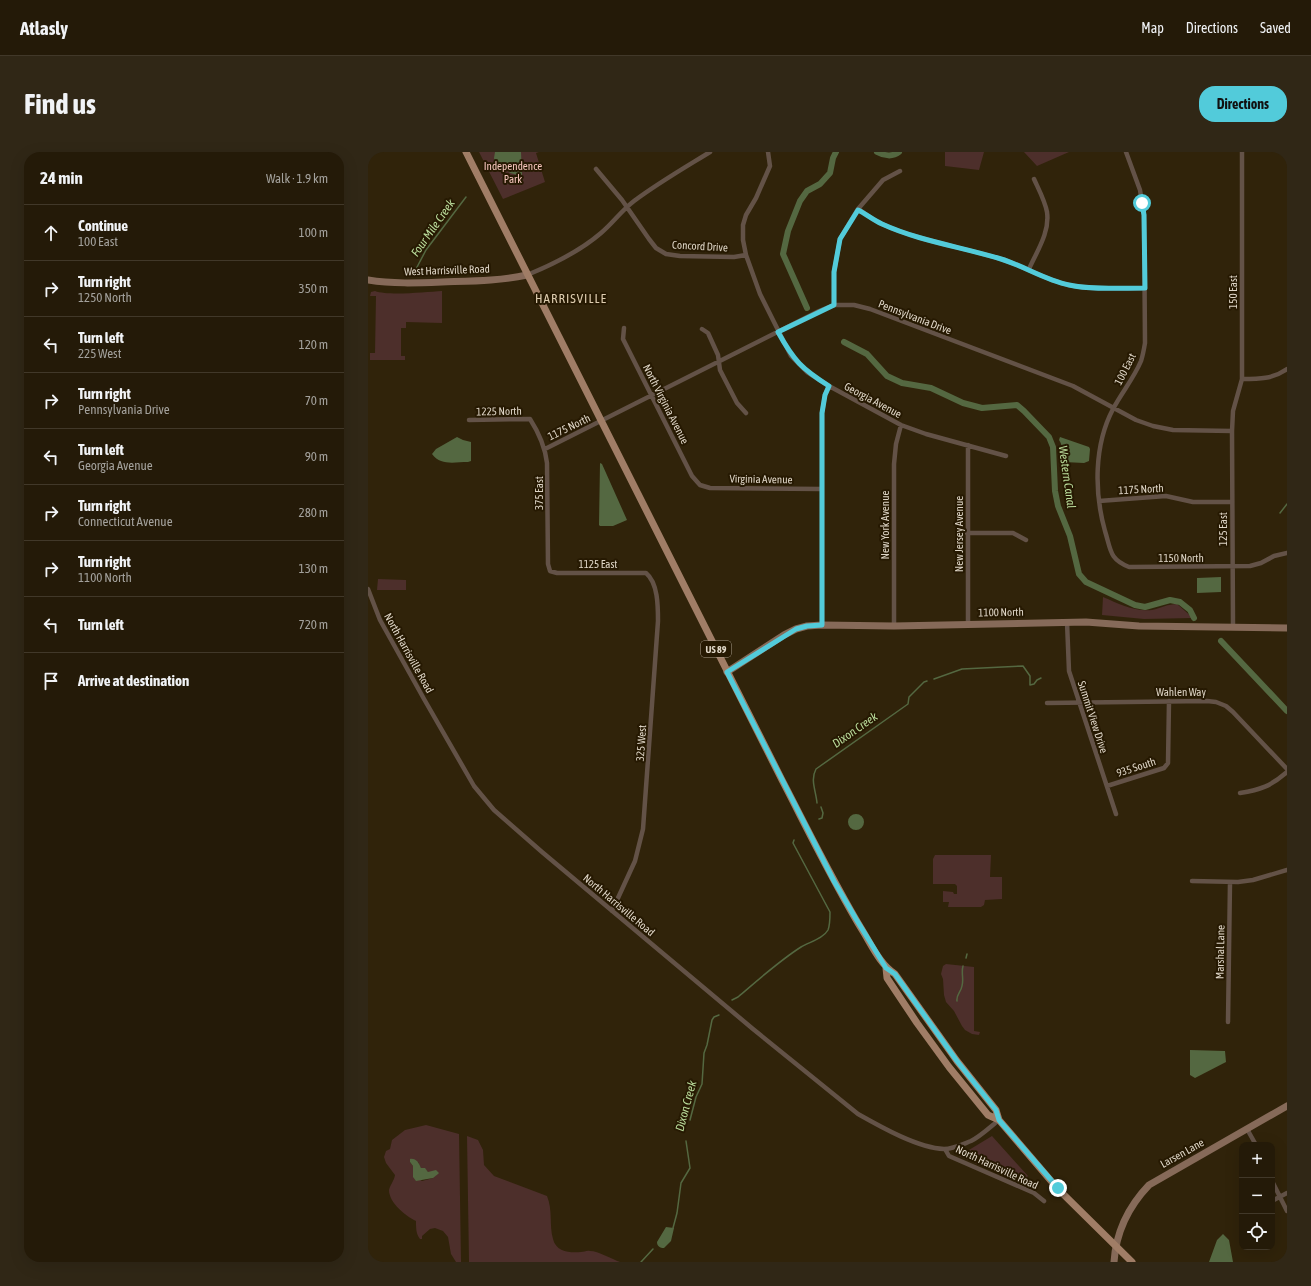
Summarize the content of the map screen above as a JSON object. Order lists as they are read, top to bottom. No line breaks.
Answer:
{"streets":{"main road":["US 89"],"street":["Concord Drive","West Harrisville Road","150 East","Pennsylvania Drive","100 East","Georgia Avenue","North Virginia Avenue","1225 North","1175 North","Virginia Avenue","375 East","New York Avenue","125 East","New Jersey Avenue","1150 North","1125 East","1100 North","North Harrisville Road","Wahlen Way","Summit View Drive","325 West","935 South","Marshal Lane","Larsen Lane"]},"crossings":[["Concord Drive","Georgia Avenue"],["West Harrisville Road","US 89"],["150 East","Pennsylvania Drive"],["150 East","125 East"],["Pennsylvania Drive","100 East"],["Pennsylvania Drive","Georgia Avenue"],["Pennsylvania Drive","North Virginia Avenue"],["Pennsylvania Drive","1175 North"],["Pennsylvania Drive","125 East"],["Pennsylvania Drive","US 89"],["100 East","1175 North"],["100 East","1150 North"],["Georgia Avenue","New York Avenue"],["Georgia Avenue","New Jersey Avenue"],["North Virginia Avenue","Virginia Avenue"],["1225 North","375 East"],["1175 North","375 East"],["1175 North","125 East"],["1175 North","US 89"],["375 East","1125 East"],["New York Avenue","1100 North"],["125 East","1150 North"],["125 East","1100 North"],["New Jersey Avenue","1100 North"],["1125 East","325 West"],["1100 North","US 89"],["1100 North","Summit View Drive"],["US 89","North Harrisville Road"],["US 89","Larsen Lane"],["North Harrisville Road","325 West"],["Wahlen Way","Summit View Drive"],["Wahlen Way","935 South"],["Summit View Drive","935 South"]],"districts":["HARRISVILLE"],"water":["Four Mile Creek","Western Canal","Dixon Creek"],"parks":["Independence Park"],"page":{"header":"Atlasly","nav":["Map","Directions","Saved"],"buttons":"Directions","title":"Find us","heading":["24 min","Walk · 1.9 km"],"list":[["Continue","100 East","100 m"],["Turn right","1250 North","350 m"],["Turn left","225 West","120 m"],["Turn right","Pennsylvania Drive","70 m"],["Turn left","Georgia Avenue","90 m"],["Turn right","Connecticut Avenue","280 m"],["Turn right","1100 North","130 m"],["Turn left","720 m"],"Arrive at destination"],"map_buttons":["+","−"]}}
